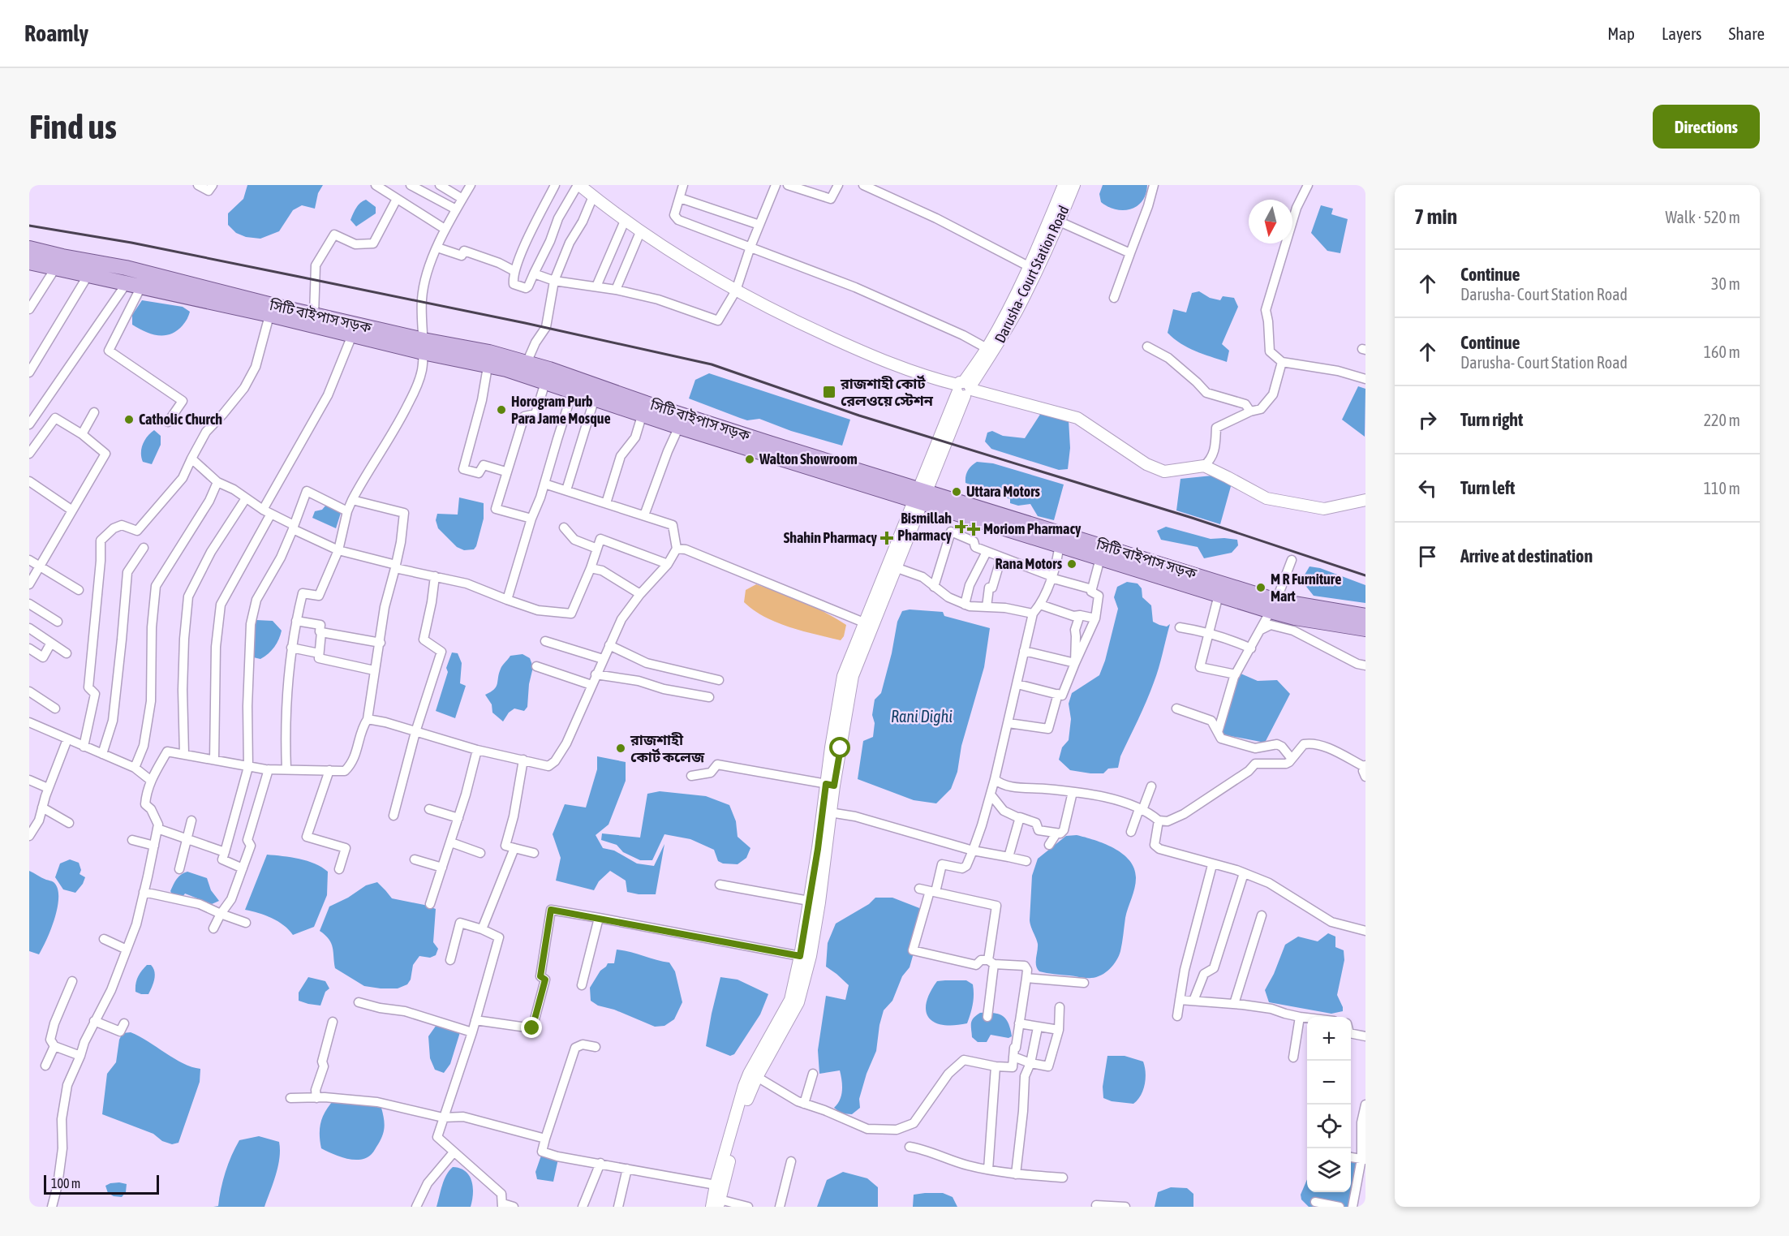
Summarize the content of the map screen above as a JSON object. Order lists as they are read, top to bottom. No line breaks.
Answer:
{"streets":{"main road":["সিটি বাইপাস সড়ক"],"street":["Darusha- Court Station Road"]},"crossings":[["Darusha- Court Station Road","সিটি বাইপাস সড়ক"]],"water":["Rani Dighi"],"places":{"transit":["রাজশাহী কোর্ট রেলওয়ে স্টেশন"],"other":["Horogram Purb Para Jame Mosque","Catholic Church","Walton Showroom","Uttara Motors","Rana Motors","M R Furniture Mart","রাজশাহী কোর্ট কলেজ"],"health":["Bismillah Pharmacy","Moriom Pharmacy","Shahin Pharmacy"]},"scale_bar":"100 m","north":"bottom","page":{"header":"Roamly","nav":["Map","Layers","Share"],"buttons":"Directions","title":"Find us","heading":["7 min","Walk · 520 m"],"list":[["Continue","Darusha- Court Station Road","30 m"],["Continue","Darusha- Court Station Road","160 m"],["Turn right","220 m"],["Turn left","110 m"],"Arrive at destination"],"map_buttons":["+","−"],"scale":"100 m"}}
